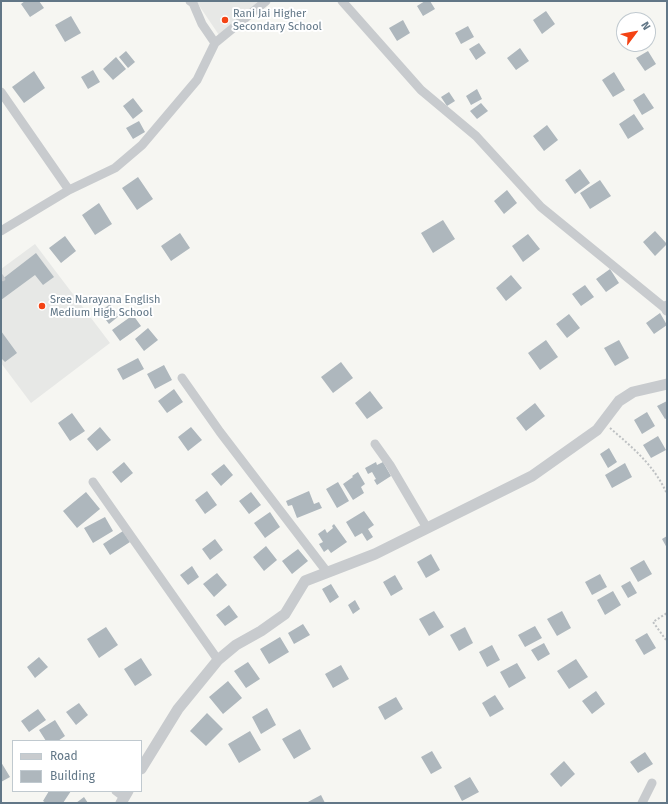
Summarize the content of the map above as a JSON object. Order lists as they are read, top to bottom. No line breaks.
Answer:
{"places":["Rani Jai Higher Secondary School","Sree Narayana English Medium High School"],"legend":["Road","Building"],"north":"top right"}
